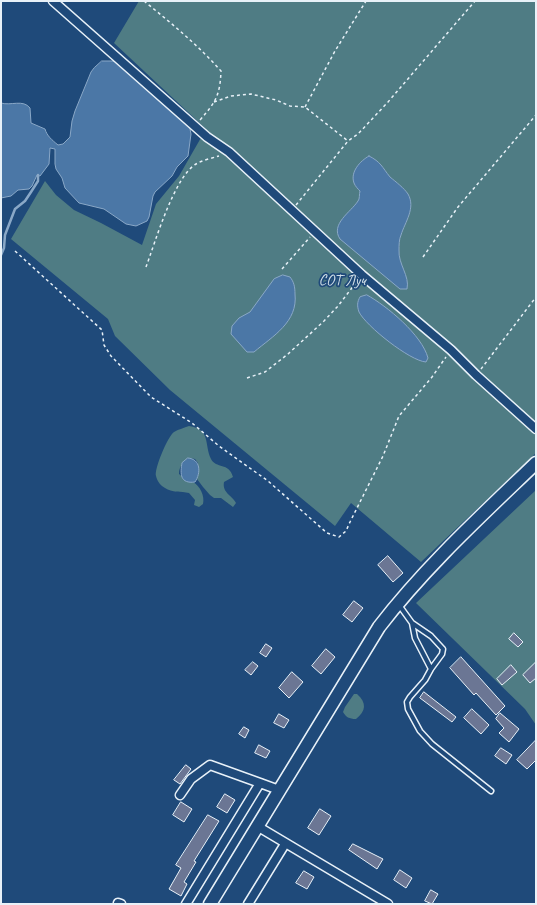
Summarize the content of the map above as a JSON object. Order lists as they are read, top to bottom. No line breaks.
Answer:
{"parks":["СОТ Луч"]}
